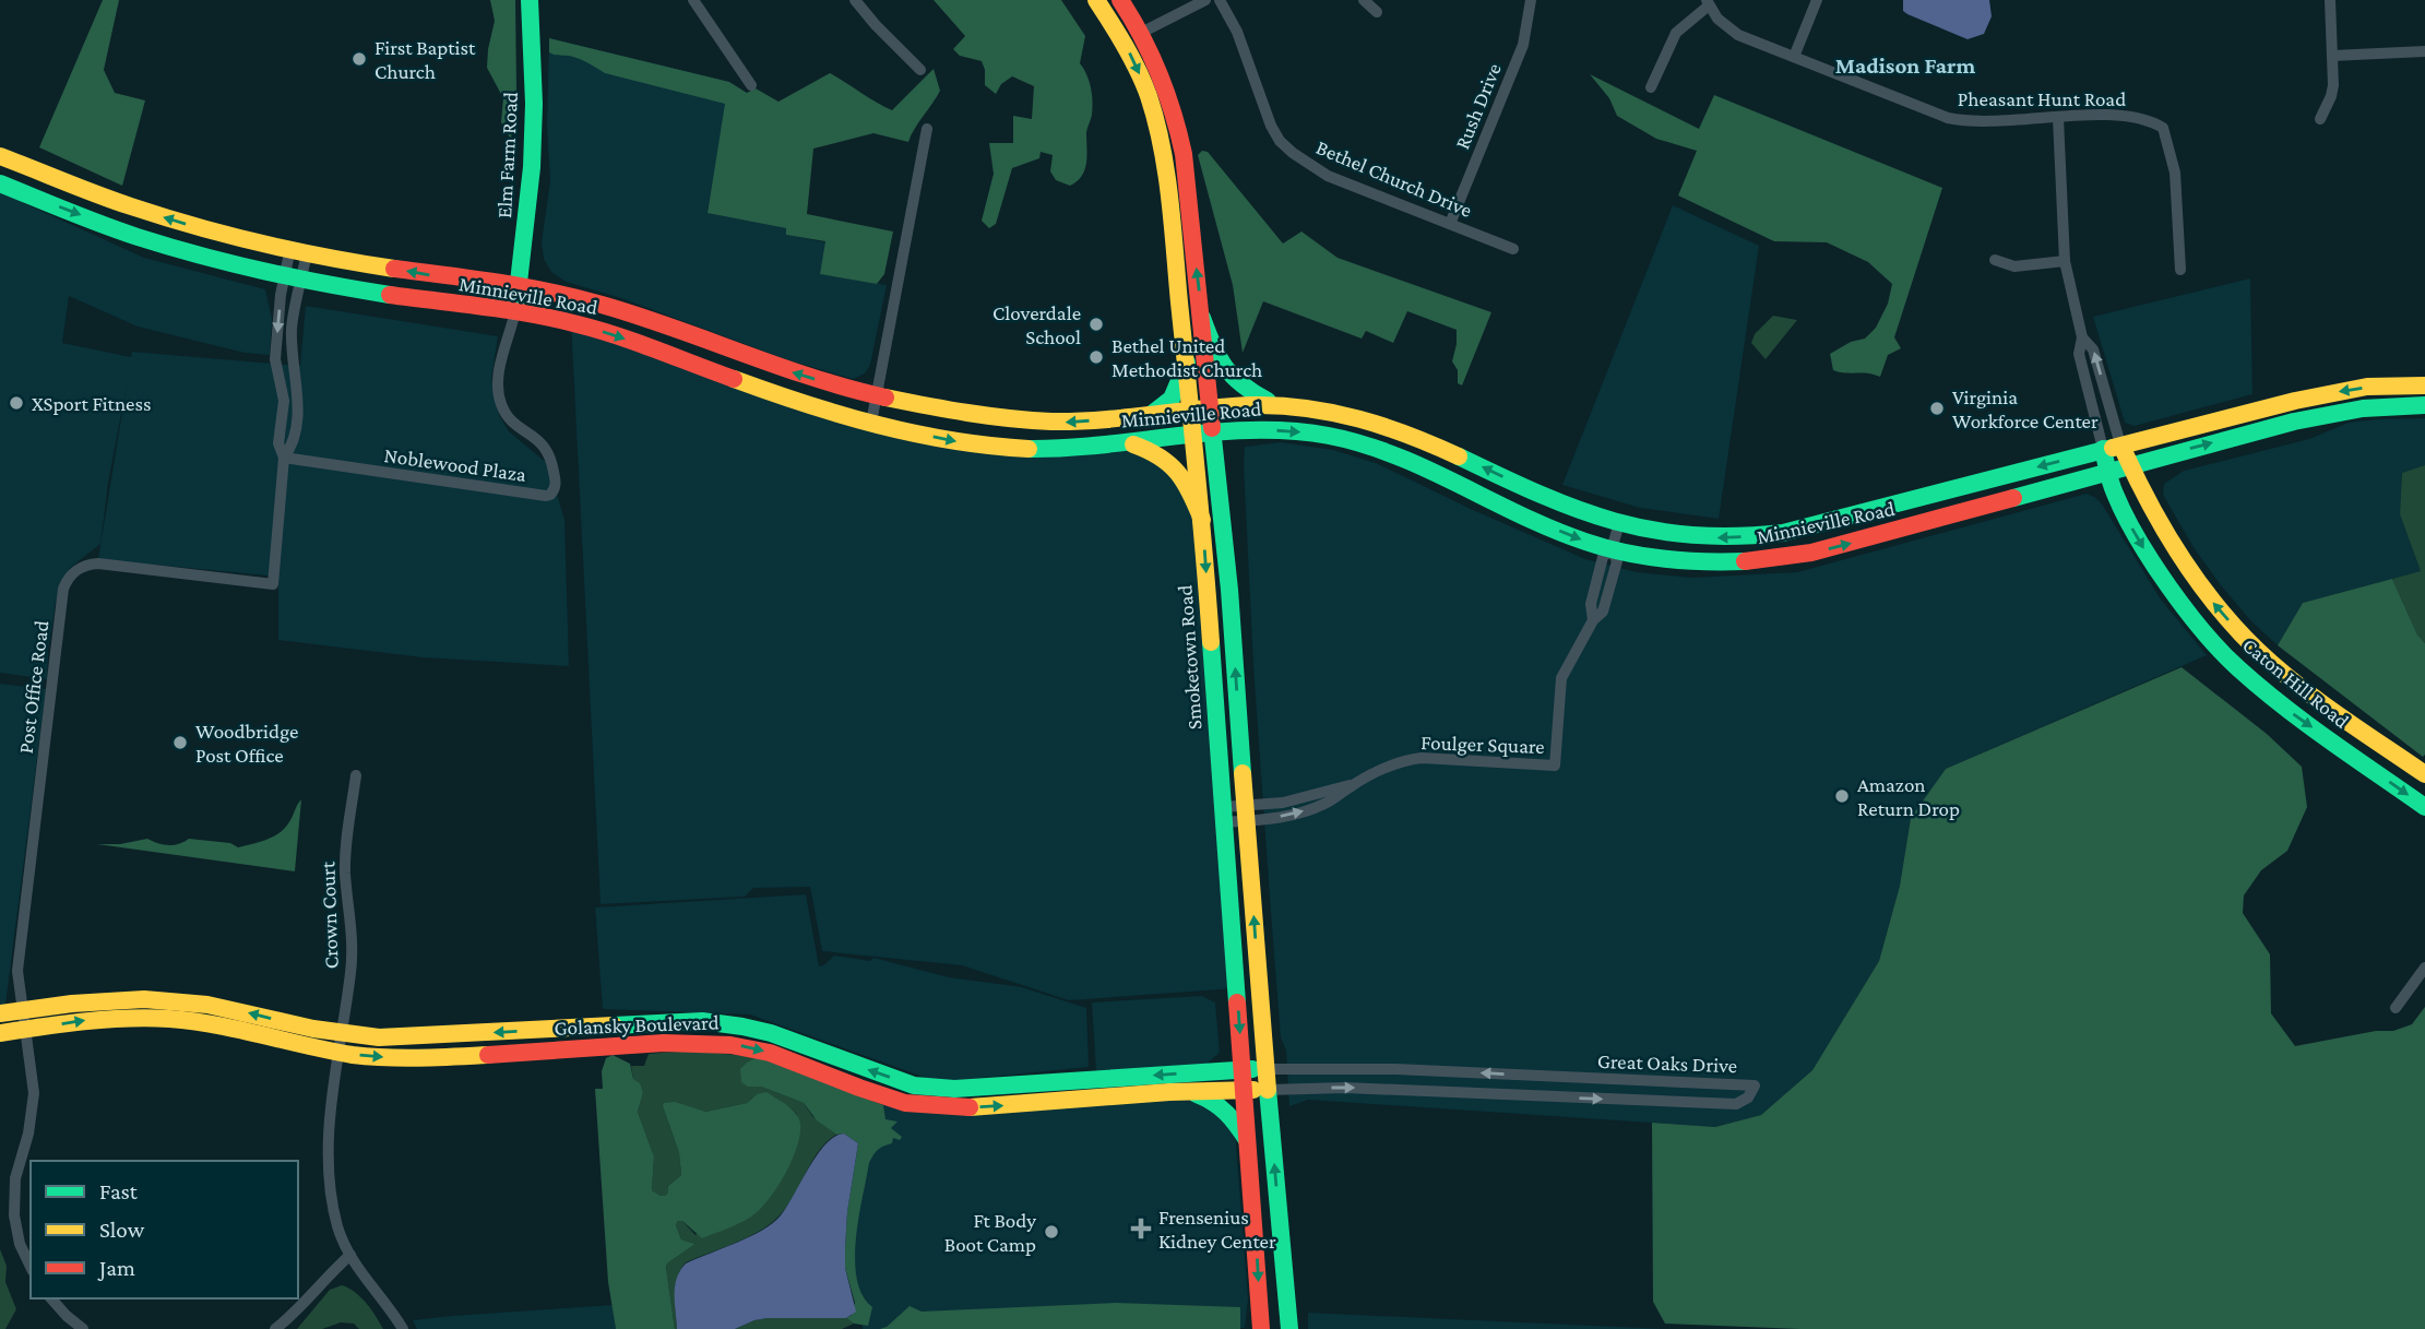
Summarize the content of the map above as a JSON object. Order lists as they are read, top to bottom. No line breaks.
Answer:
{"streets":{"main road":["Elm Farm Road","Minnieville Road","Smoketown Road","Caton Hill Road","Golansky Boulevard"],"street":["Pheasant Hunt Road","Rush Drive","Bethel Church Drive","Noblewood Plaza","Post Office Road","Foulger Square","Crown Court","Great Oaks Drive"]},"crossings":[["Rush Drive","Bethel Church Drive"],["Elm Farm Road","Minnieville Road"],["Elm Farm Road","Noblewood Plaza"],["Minnieville Road","Noblewood Plaza"],["Minnieville Road","Smoketown Road"],["Minnieville Road","Caton Hill Road"],["Minnieville Road","Foulger Square"],["Noblewood Plaza","Post Office Road"],["Smoketown Road","Foulger Square"],["Smoketown Road","Golansky Boulevard"],["Post Office Road","Golansky Boulevard"],["Crown Court","Golansky Boulevard"],["Golansky Boulevard","Great Oaks Drive"]],"districts":["Madison Farm"],"places":{"other":["First Baptist Church","Cloverdale School","Bethel United Methodist Church","XSport Fitness","Virginia Workforce Center","Woodbridge Post Office","Amazon Return Drop","Ft Body Boot Camp"],"health":["Frensenius Kidney Center"]},"legend":["Fast","Slow","Jam"]}
